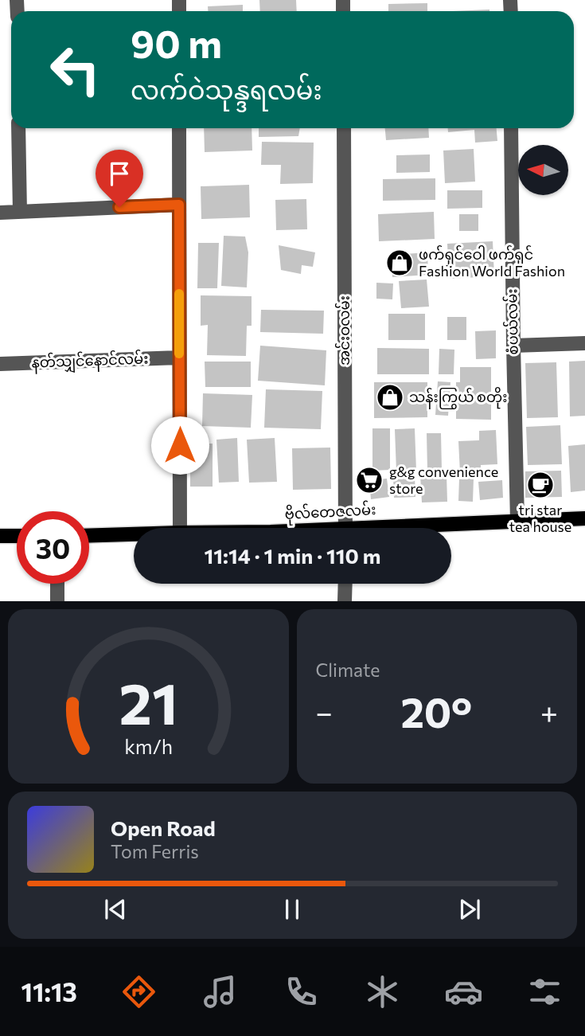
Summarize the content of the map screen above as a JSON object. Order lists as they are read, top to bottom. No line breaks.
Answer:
{"streets":{"main road":["ဗိုလ်တေဇလမ်း"],"street":["စံပယ်လမ်း","အင်းဝလမ်း","နတ်သျှင်နောင်လမ်း"]},"crossings":[["စံပယ်လမ်း","ဗိုလ်တေဇလမ်း"]],"places":{"shop":["ဖက်ရှင်ဝေါ ဖက်ရှင် Fashion World Fashion","သန်းကြွယ် စတိုး"],"supermarket":["g&g convenience store"],"cafe":["tri star tea house"]},"north":"left","page":{"turn":["90 m","လက်ဝဲသုန္ဒရလမ်း"],"limit":"30","trip":"11:14 · 1 min · 110 m","tile":"Climate","heat":["−","20°","+"],"song":["Open Road","Tom Ferris"],"tabs":"11:13","gauge":["21","km/h"]}}
